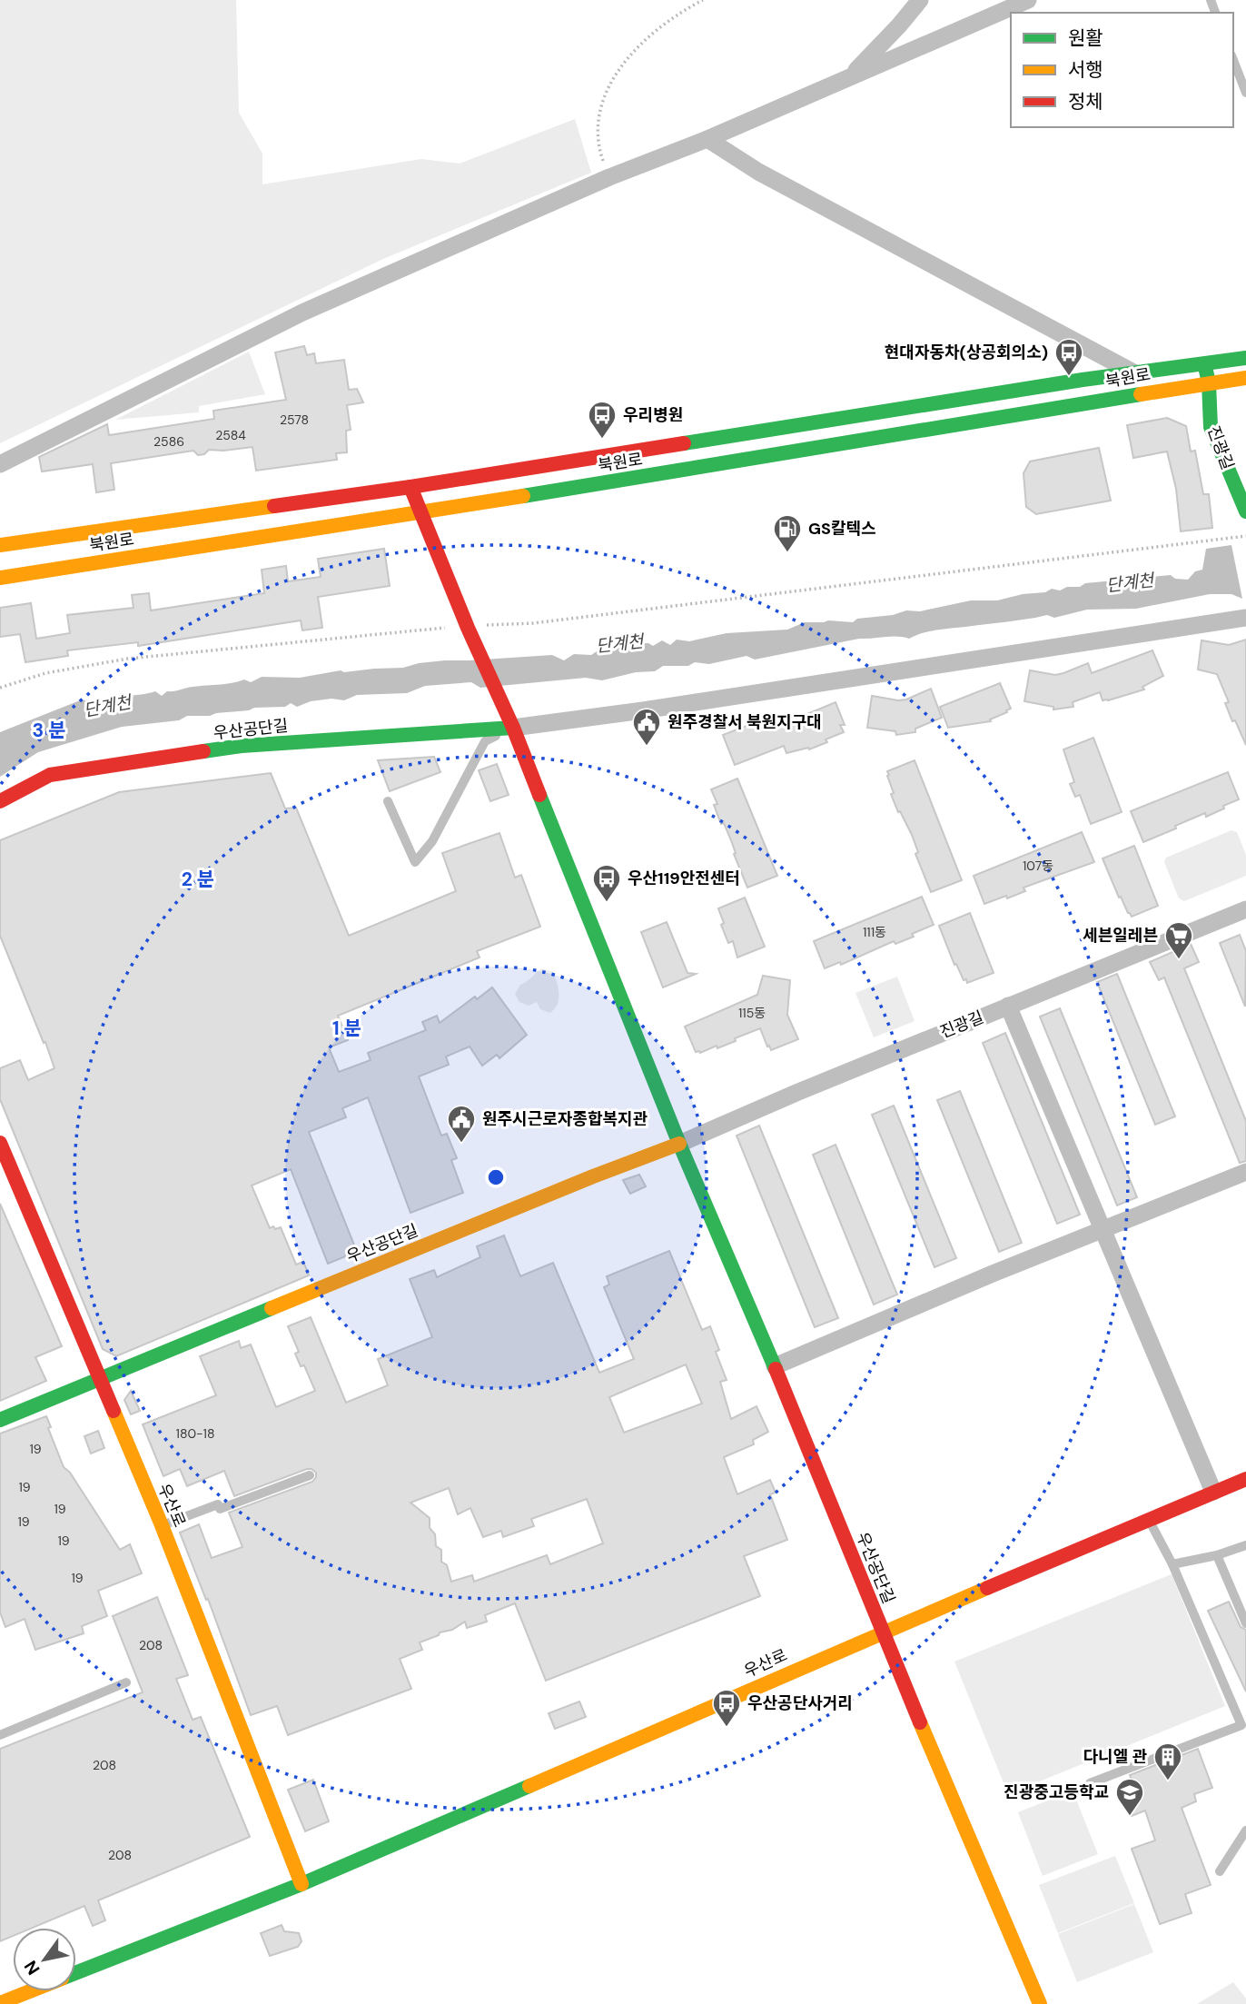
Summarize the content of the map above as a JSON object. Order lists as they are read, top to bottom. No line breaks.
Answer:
{"streets":{"street":["북원로","진광길","우산공단길","우산로"]},"crossings":[["북원로","진광길"],["진광길","우산공단길"],["우산공단길","우산로"]],"water":["단계천"],"places":{"bus stop":["현대자동차(상공회의소)","우리병원","우산119안전센터","우산공단사거리"],"fuel station":["GS칼텍스"],"public building":["원주경찰서 북원지구대","원주시근로자종합복지관"],"supermarket":["세븐일레븐"],"building":["다니엘 관"],"school or university":["진광중고등학교"]},"house_numbers":["2578","2584","2586","107동","111동","115동","180-18","19","19","19","19","19","19","208","208","208"],"legend":["원활","서행","정체"],"north":"bottom left","rings":["3 분","2 분","1 분"]}
